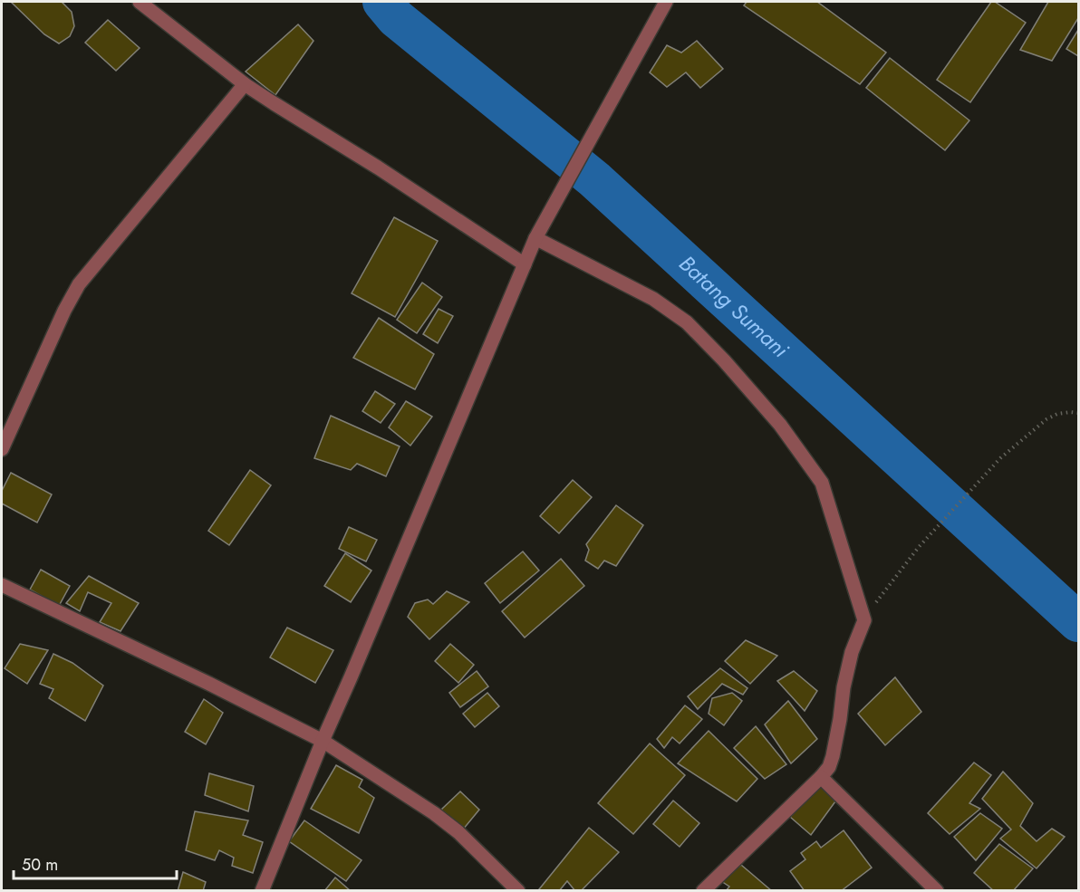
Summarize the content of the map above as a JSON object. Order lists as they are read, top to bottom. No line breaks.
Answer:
{"water":["Batang Sumani"],"scale_bar":"50 m"}
